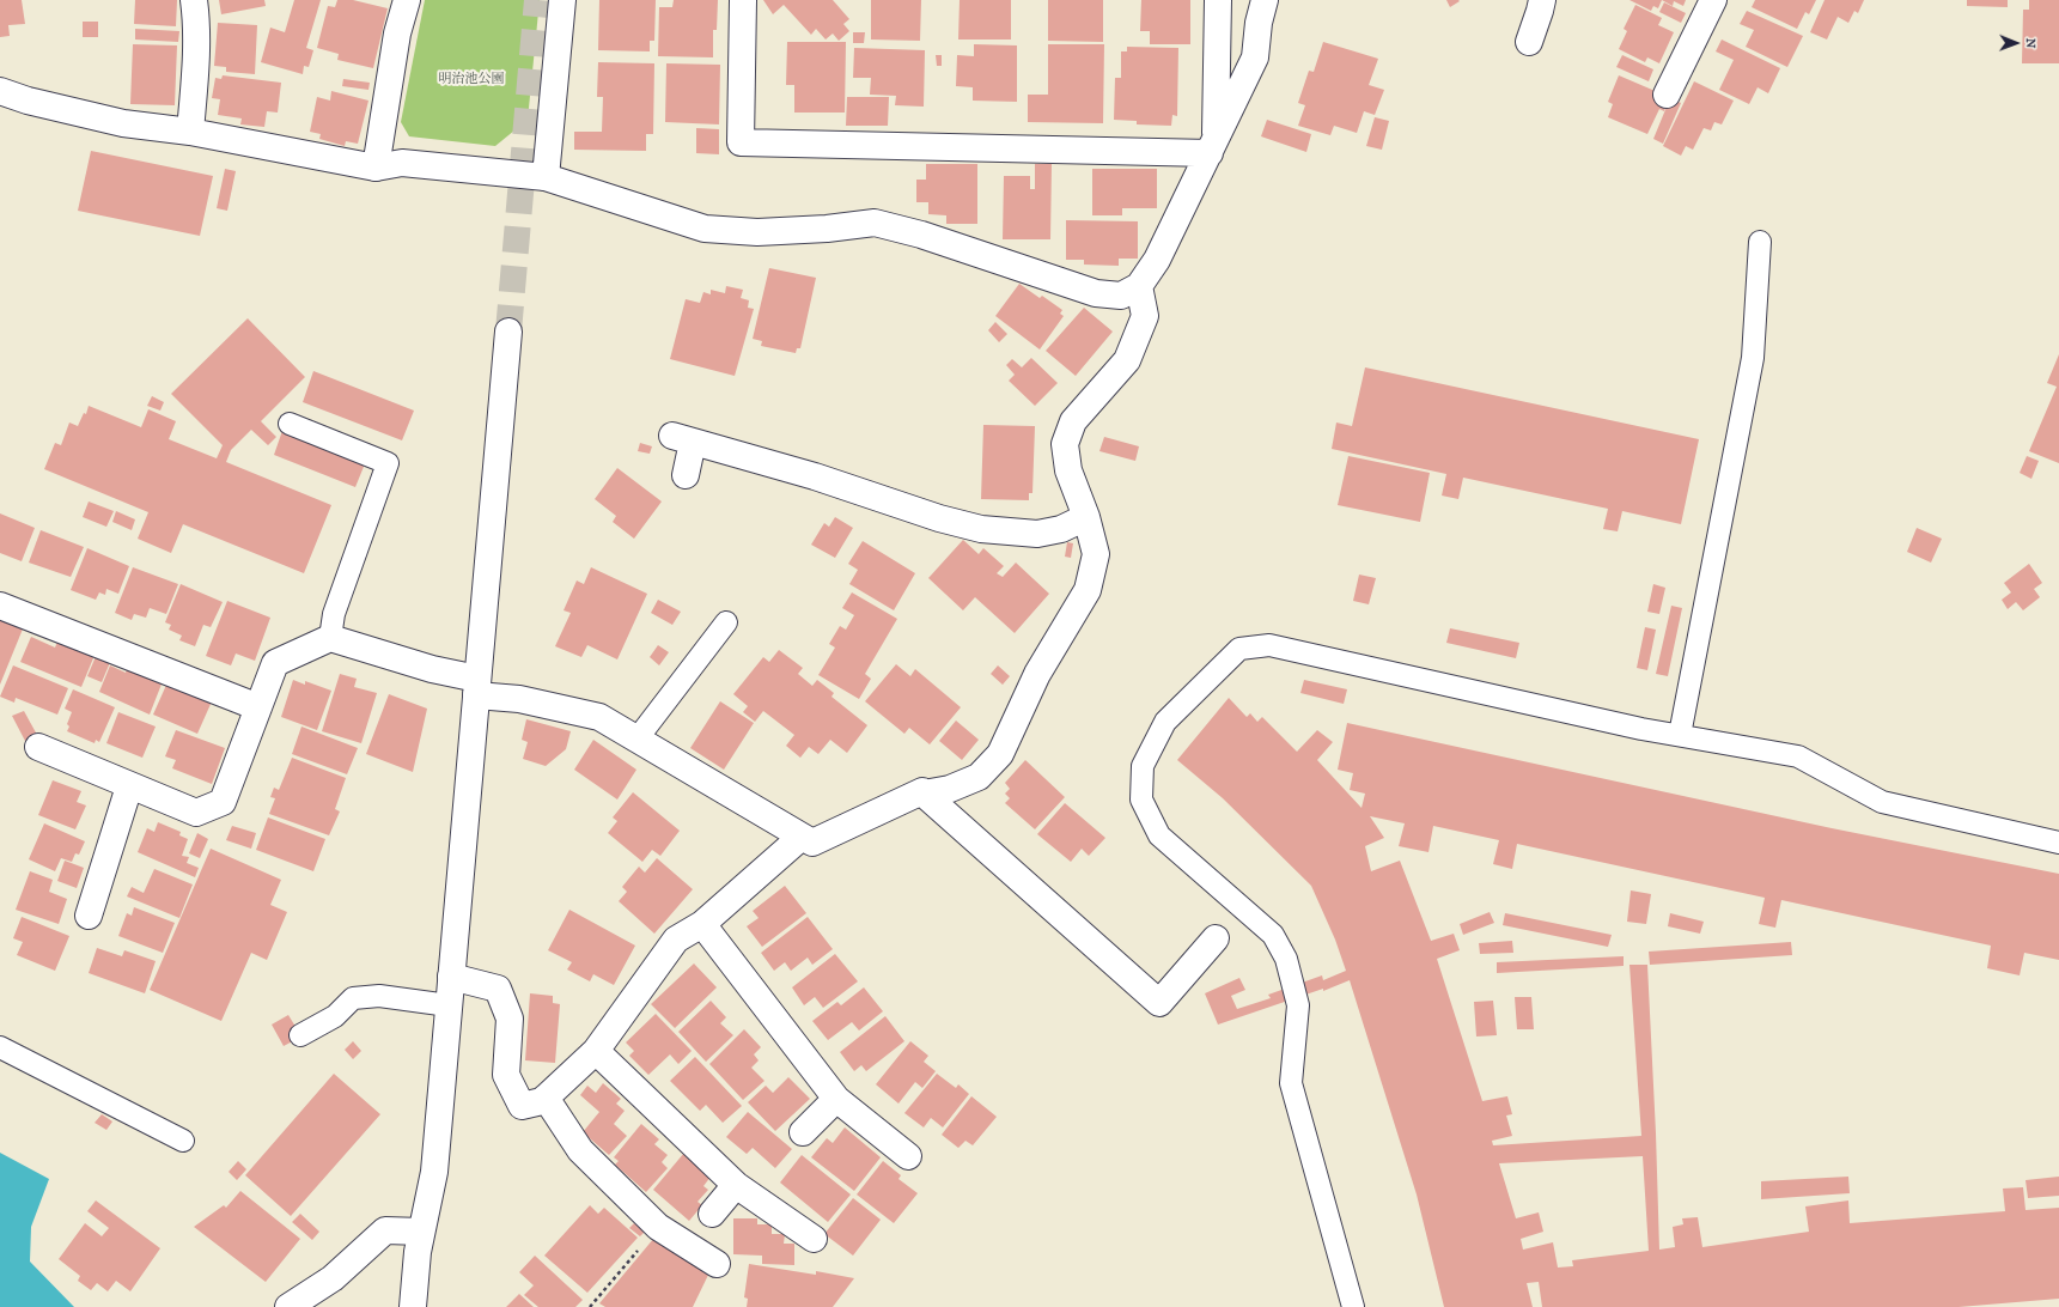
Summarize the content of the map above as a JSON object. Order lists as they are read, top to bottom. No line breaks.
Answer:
{"parks":["明治池公園"],"north":"right"}
